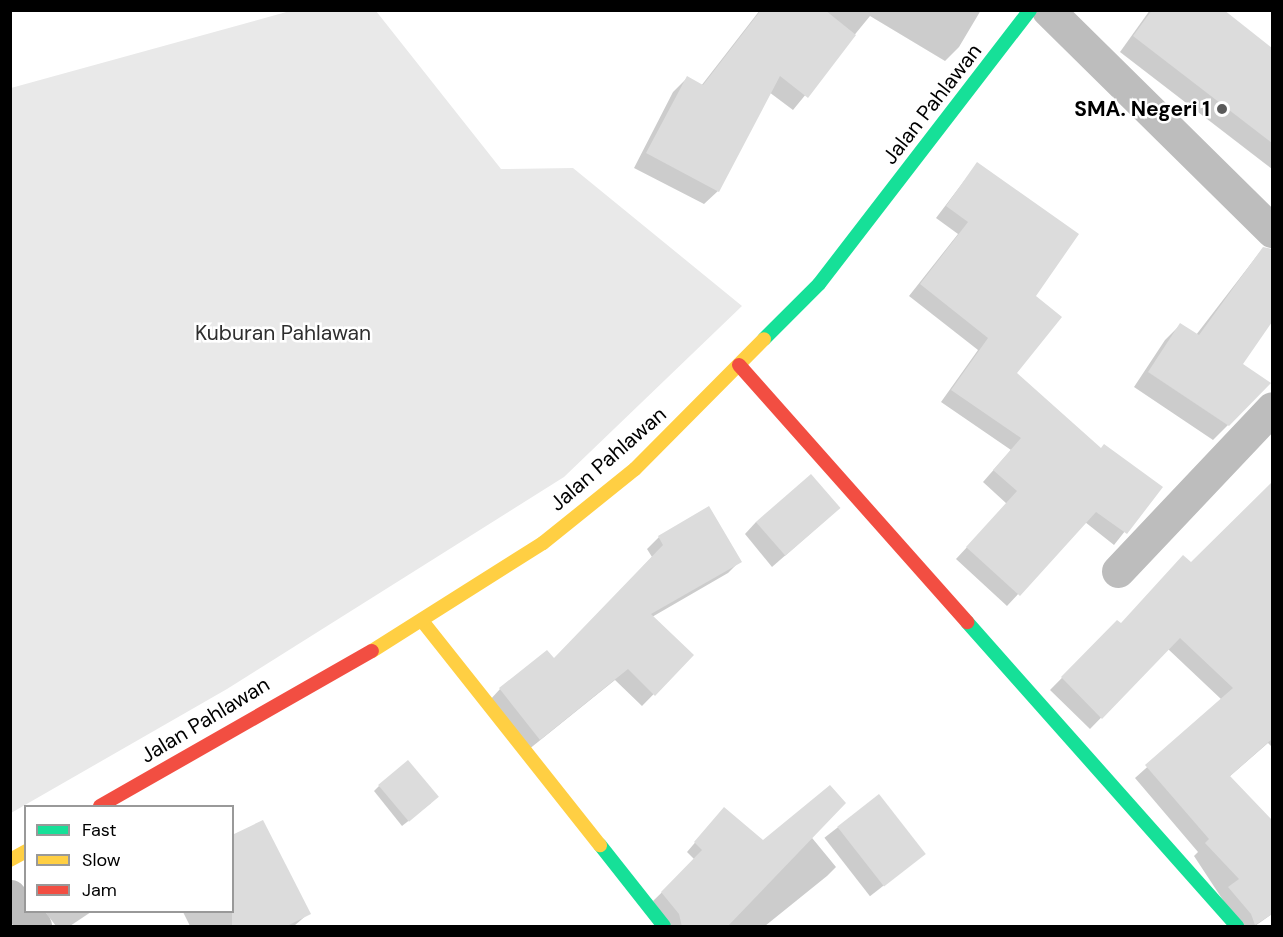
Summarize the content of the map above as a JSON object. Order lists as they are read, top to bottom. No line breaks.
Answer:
{"streets":{"main road":["Jalan Pahlawan"]},"parks":["Kuburan Pahlawan"],"places":["SMA. Negeri 1"],"legend":["Fast","Slow","Jam"]}
